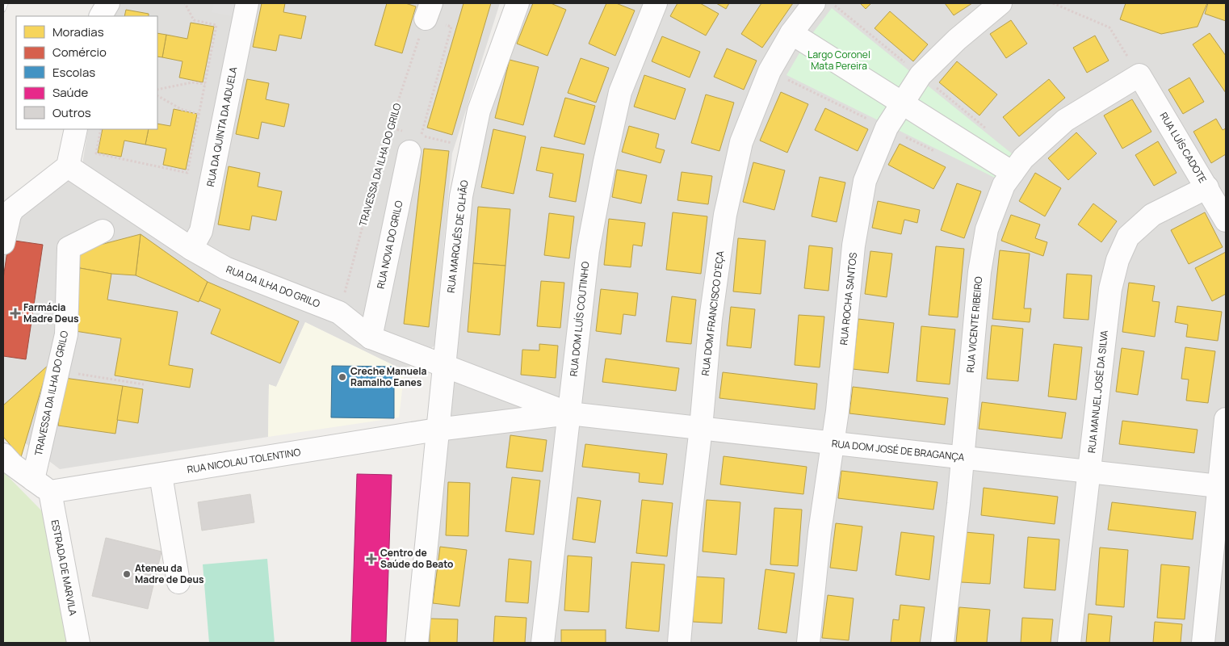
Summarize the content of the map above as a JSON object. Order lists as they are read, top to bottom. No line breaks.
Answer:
{"streets":{"street":["RUA DA QUINTA DA ADUELA","RUA LUÍS CADOTE","TRAVESSA DA ILHA DO GRILO","RUA MARQUÊS DE OLHÃO","RUA NOVA DO GRILO","RUA DA ILHA DO GRILO","RUA ROCHA SANTOS","RUA DOM FRANCISCO D'EÇA","RUA DOM LUÍS COUTINHO","RUA VICENTE RIBEIRO","RUA MANUEL JOSÉ DA SILVA","RUA DOM JOSÉ DE BRAGANÇA","RUA NICOLAU TOLENTINO","ESTRADA DE MARVILA"]},"crossings":[["RUA DA QUINTA DA ADUELA","RUA DA ILHA DO GRILO"],["RUA LUÍS CADOTE","RUA VICENTE RIBEIRO"],["RUA LUÍS CADOTE","RUA MANUEL JOSÉ DA SILVA"],["TRAVESSA DA ILHA DO GRILO","RUA DA ILHA DO GRILO"],["TRAVESSA DA ILHA DO GRILO","RUA NICOLAU TOLENTINO"],["TRAVESSA DA ILHA DO GRILO","ESTRADA DE MARVILA"],["RUA MARQUÊS DE OLHÃO","RUA DA ILHA DO GRILO"],["RUA MARQUÊS DE OLHÃO","RUA NICOLAU TOLENTINO"],["RUA NOVA DO GRILO","RUA DA ILHA DO GRILO"],["RUA DA ILHA DO GRILO","RUA DOM LUÍS COUTINHO"],["RUA DA ILHA DO GRILO","RUA DOM JOSÉ DE BRAGANÇA"],["RUA ROCHA SANTOS","RUA DOM JOSÉ DE BRAGANÇA"],["RUA DOM FRANCISCO D'EÇA","RUA DOM JOSÉ DE BRAGANÇA"],["RUA DOM LUÍS COUTINHO","RUA DOM JOSÉ DE BRAGANÇA"],["RUA VICENTE RIBEIRO","RUA DOM JOSÉ DE BRAGANÇA"],["RUA MANUEL JOSÉ DA SILVA","RUA DOM JOSÉ DE BRAGANÇA"],["RUA NICOLAU TOLENTINO","ESTRADA DE MARVILA"]],"parks":["Largo Coronel Mata Pereira"],"places":{"health":["Farmácia Madre Deus","Centro de Saúde do Beato"],"other":["Creche Manuela Ramalho Eanes","Ateneu da Madre de Deus"]},"legend":["Moradias","Comércio","Escolas","Saúde","Outros"]}
